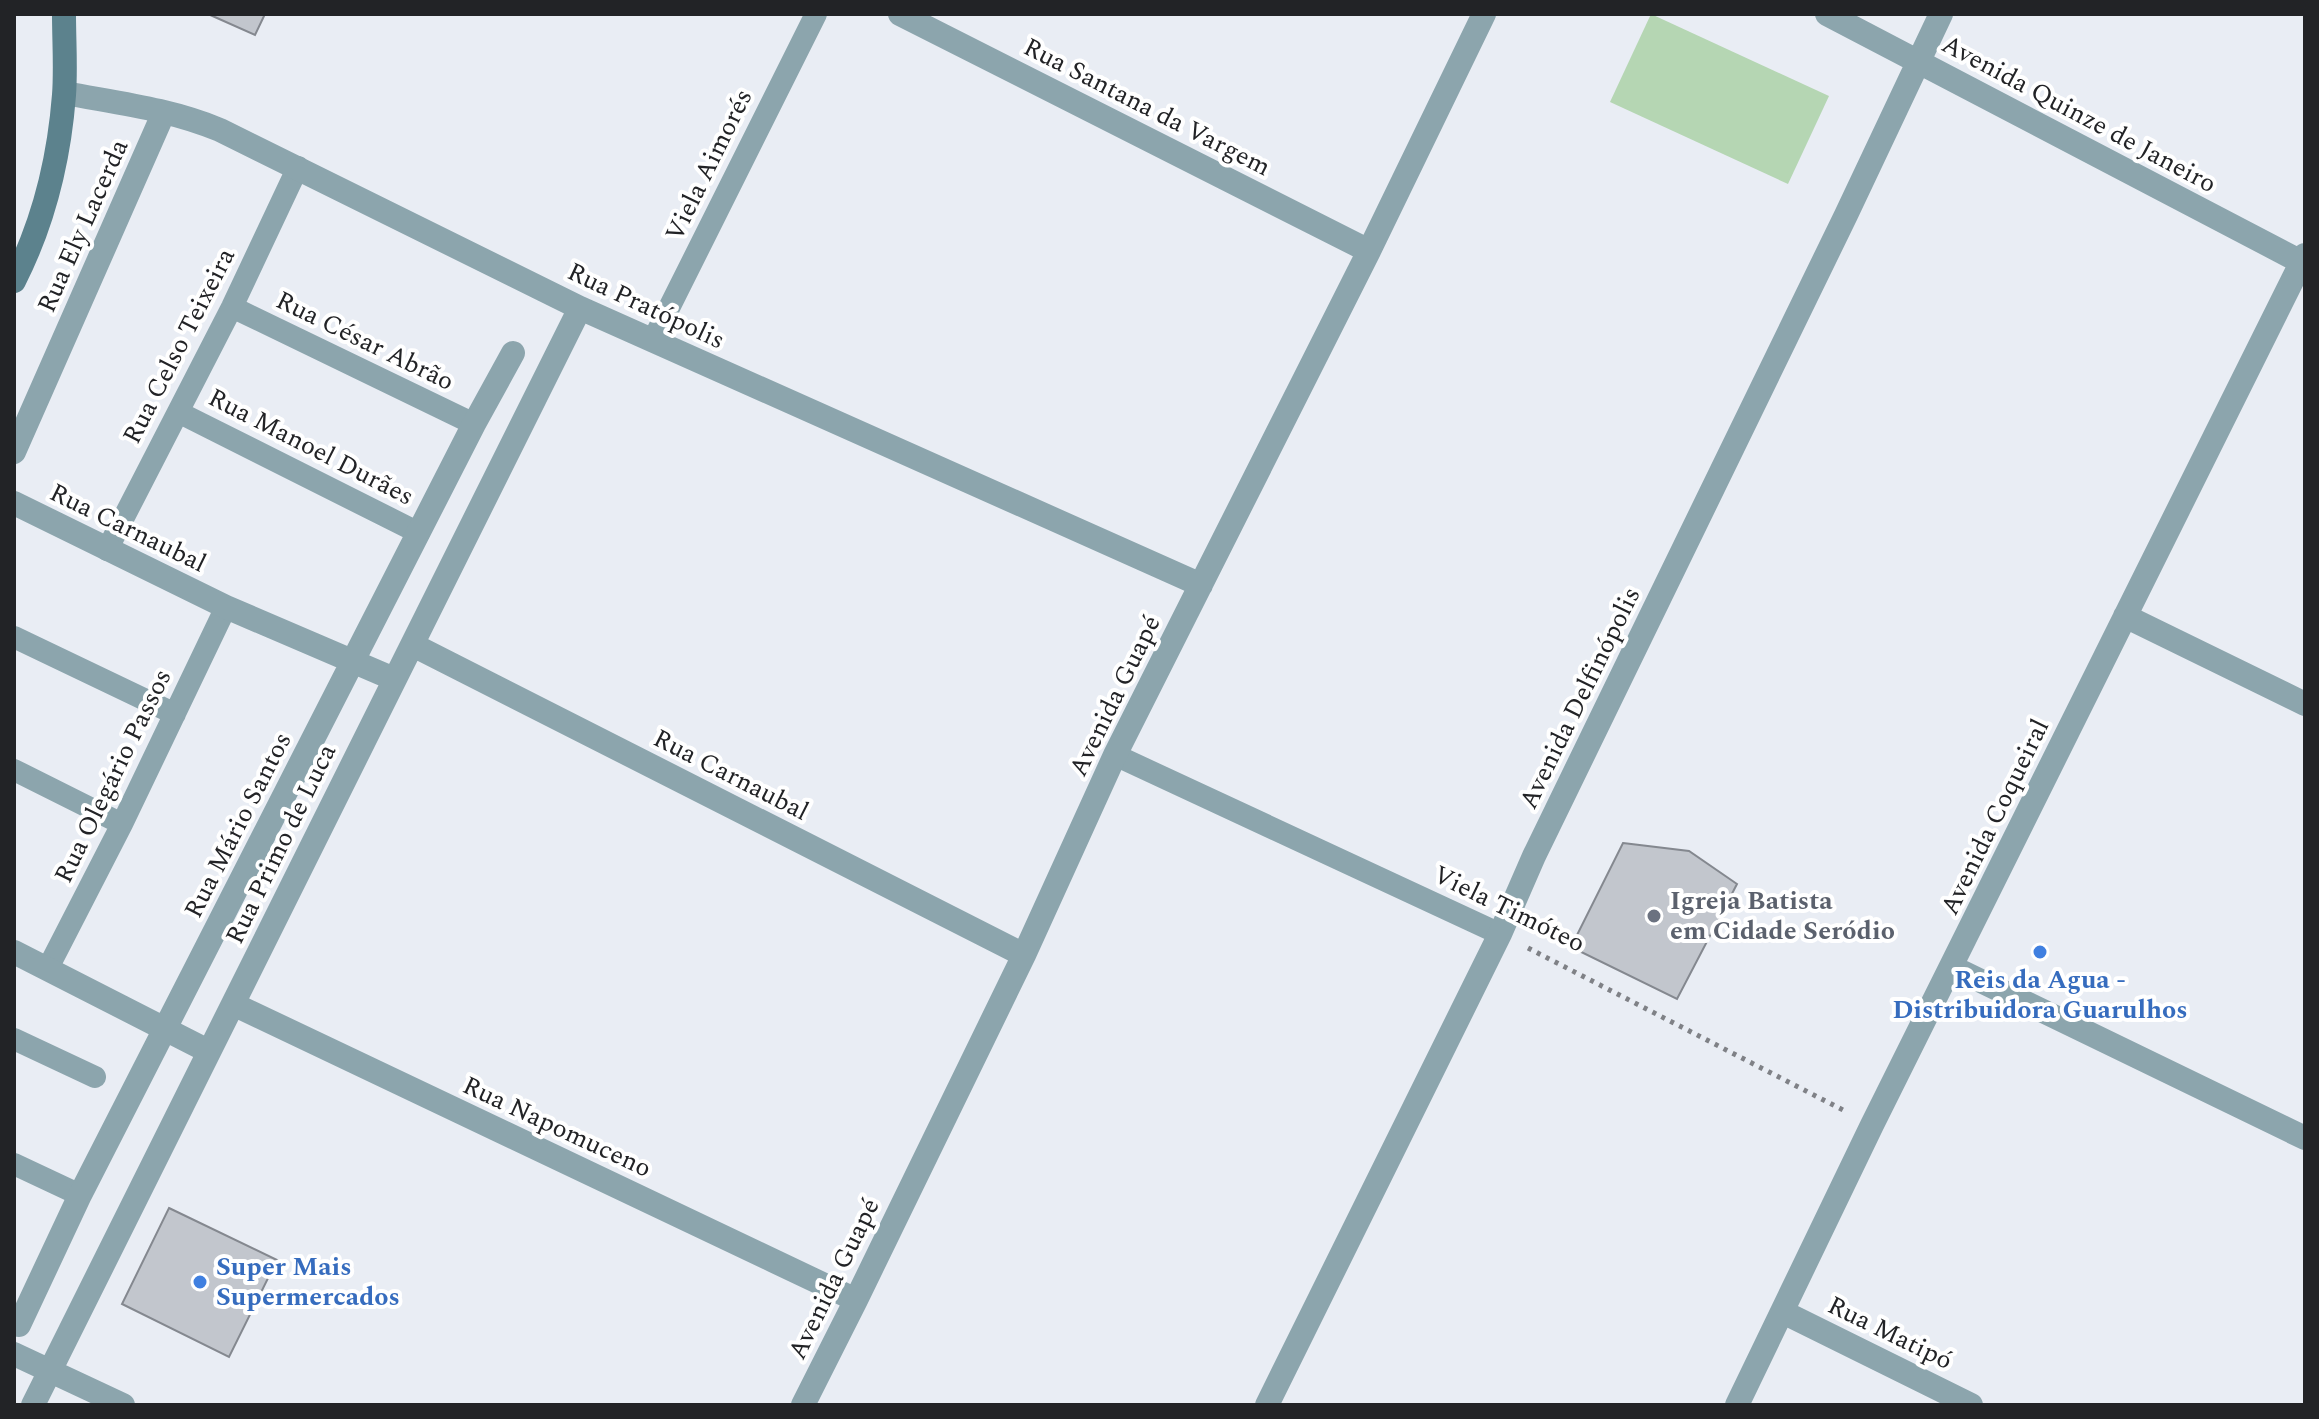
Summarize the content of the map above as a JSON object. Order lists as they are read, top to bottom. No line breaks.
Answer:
{"streets":{"street":["Rua Santana da Vargem","Avenida Quinze de Janeiro","Rua Ely Lacerda","Rua Pratópolis","Rua Carnaubal","Avenida Guapé","Avenida Delfinópolis","Avenida Coqueiral","Rua Mário Santos","Rua Primo de Luca","Rua Napomuceno","Rua Matipó"],"lane":["Viela Aimorés","Rua César Abrão","Rua Celso Teixeira","Rua Manoel Durães","Rua Olegário Passos","Viela Timóteo"]},"crossings":[["Rua Santana da Vargem","Avenida Guapé"],["Avenida Quinze de Janeiro","Avenida Delfinópolis"],["Avenida Quinze de Janeiro","Avenida Coqueiral"],["Viela Aimorés","Rua Pratópolis"],["Rua Ely Lacerda","Rua Pratópolis"],["Rua Pratópolis","Rua Celso Teixeira"],["Rua Pratópolis","Avenida Guapé"],["Rua Pratópolis","Rua Primo de Luca"],["Rua César Abrão","Rua Celso Teixeira"],["Rua César Abrão","Rua Mário Santos"],["Rua Celso Teixeira","Rua Manoel Durães"],["Rua Celso Teixeira","Rua Carnaubal"],["Rua Manoel Durães","Rua Mário Santos"],["Rua Carnaubal","Avenida Guapé"],["Rua Carnaubal","Rua Olegário Passos"],["Rua Carnaubal","Rua Mário Santos"],["Rua Carnaubal","Rua Primo de Luca"],["Avenida Guapé","Viela Timóteo"],["Avenida Guapé","Rua Napomuceno"],["Avenida Delfinópolis","Viela Timóteo"],["Avenida Coqueiral","Viela Timóteo"],["Avenida Coqueiral","Rua Matipó"],["Rua Primo de Luca","Rua Napomuceno"]],"places":["Igreja Batista em Cidade Seródio","Reis da Agua - Distribuidora Guarulhos","Super Mais Supermercados"]}
